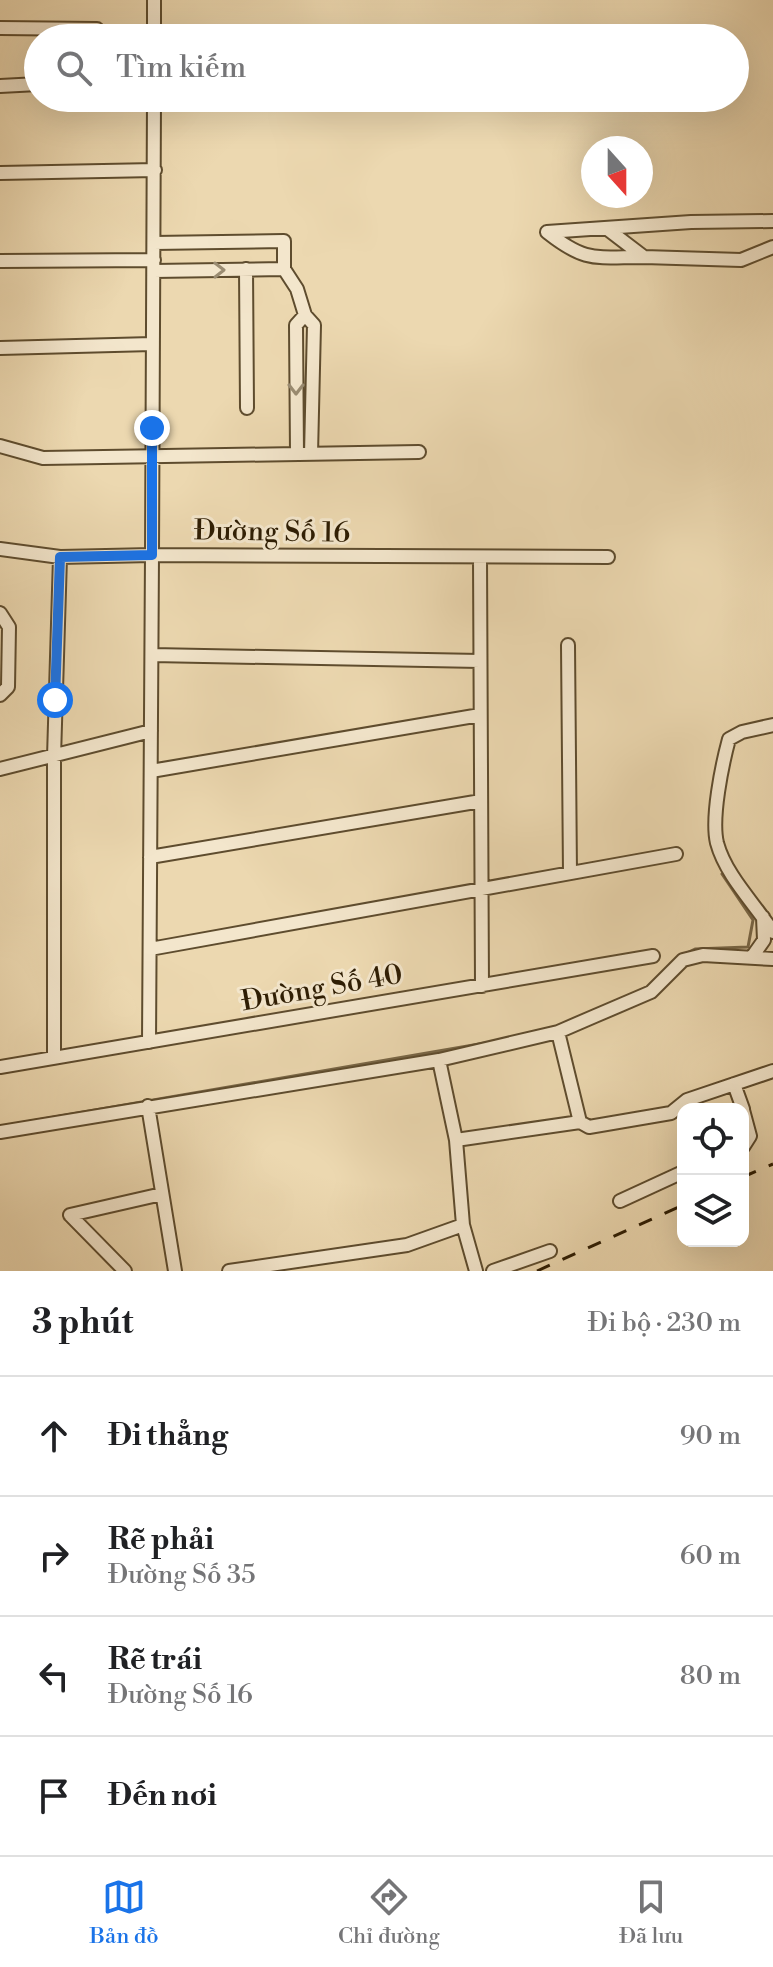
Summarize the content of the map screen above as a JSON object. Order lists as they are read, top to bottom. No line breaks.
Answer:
{"streets":{"street":["Đường Số 16","Đường Số 40"]},"north":"bottom","page":{"search":"Tìm kiếm","heading":["3 phút","Đi bộ · 230 m"],"list":[["Đi thẳng","90 m"],["Rẽ phải","Đường Số 35","60 m"],["Rẽ trái","Đường Số 16","80 m"],"Đến nơi"],"nav":["Bản đồ","Chỉ đường","Đã lưu"]}}
